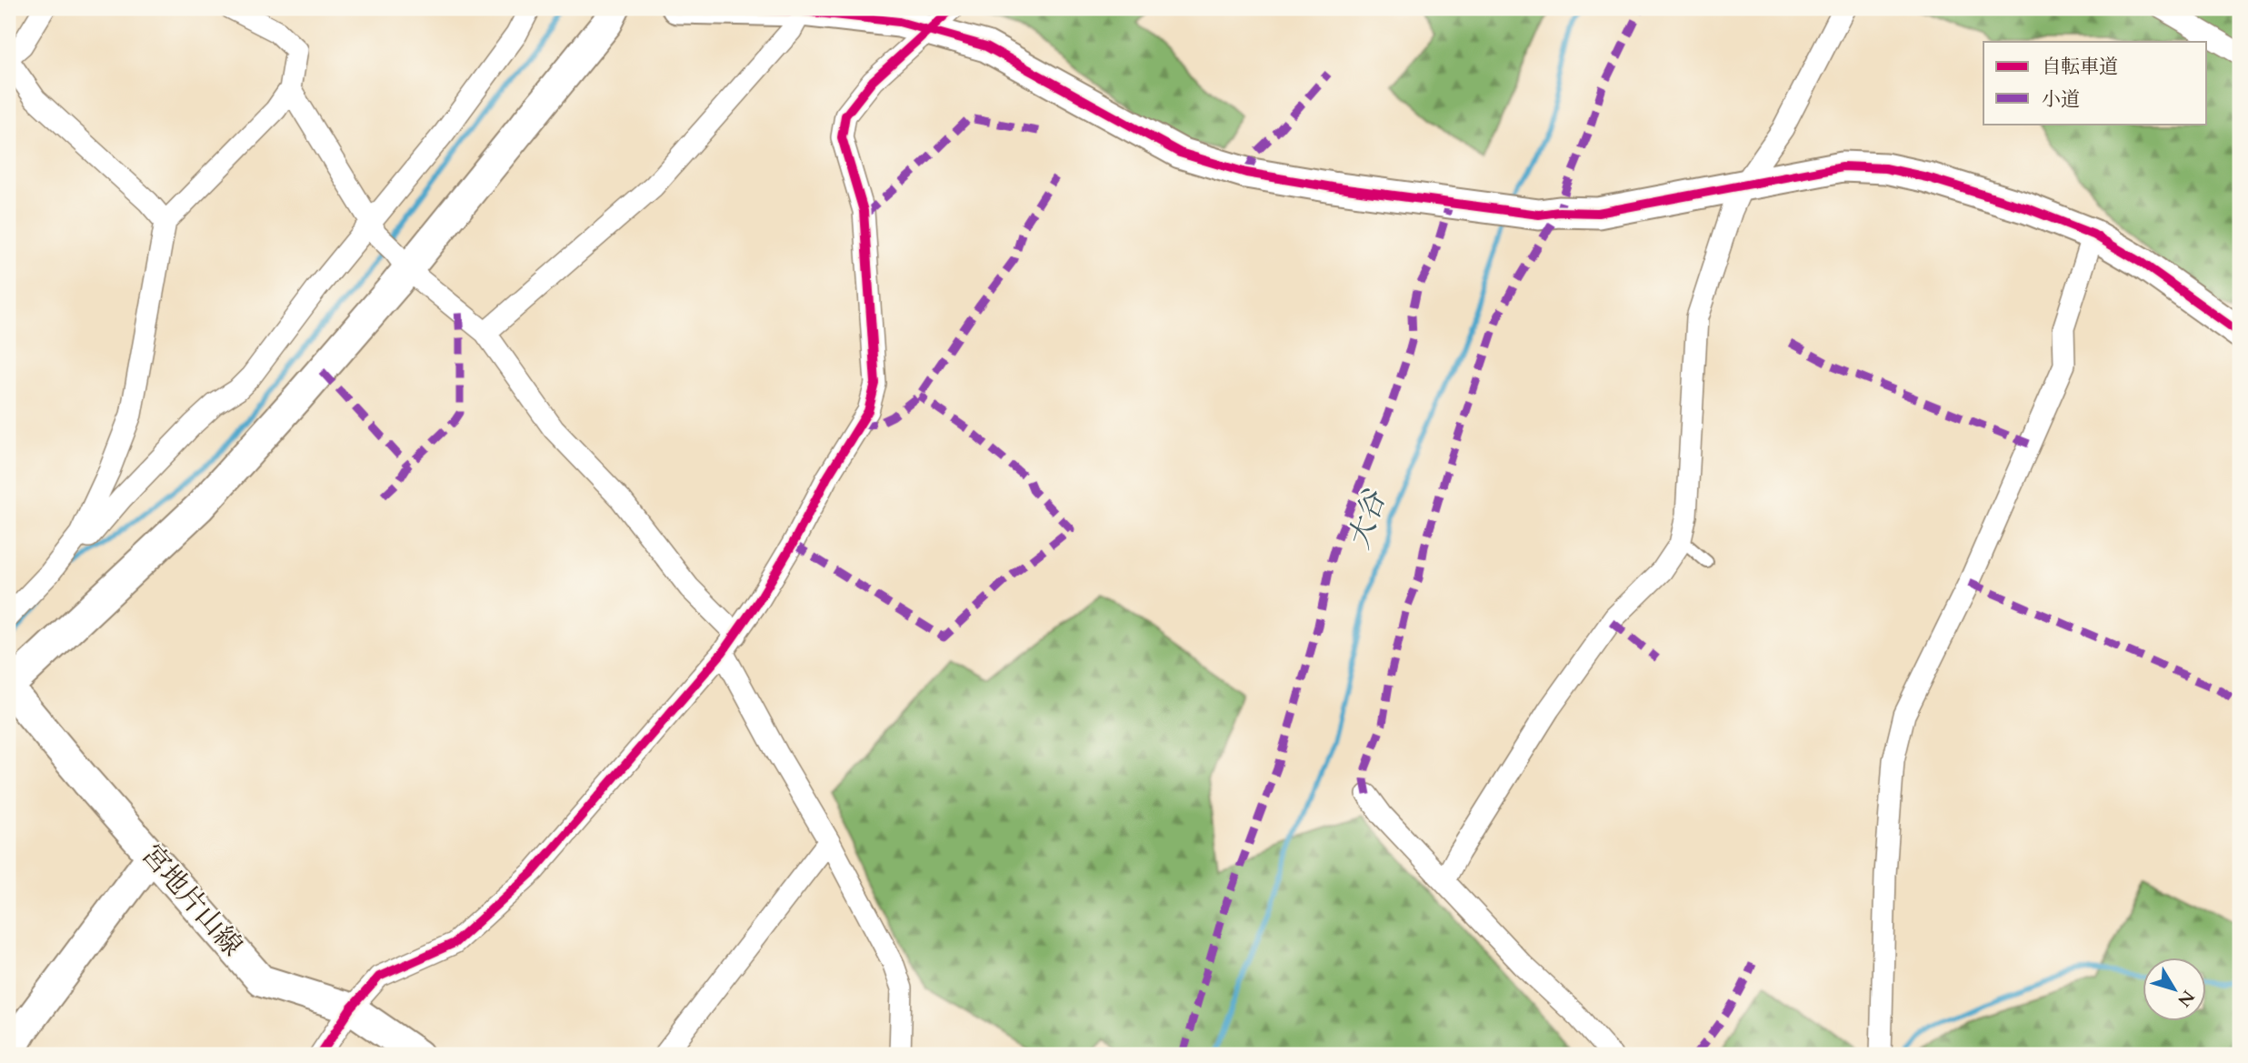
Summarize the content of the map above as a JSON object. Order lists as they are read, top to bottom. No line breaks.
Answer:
{"streets":{"street":["宮地片山線"]},"water":["大谷"],"legend":["自転車道","小道"],"north":"bottom right"}
